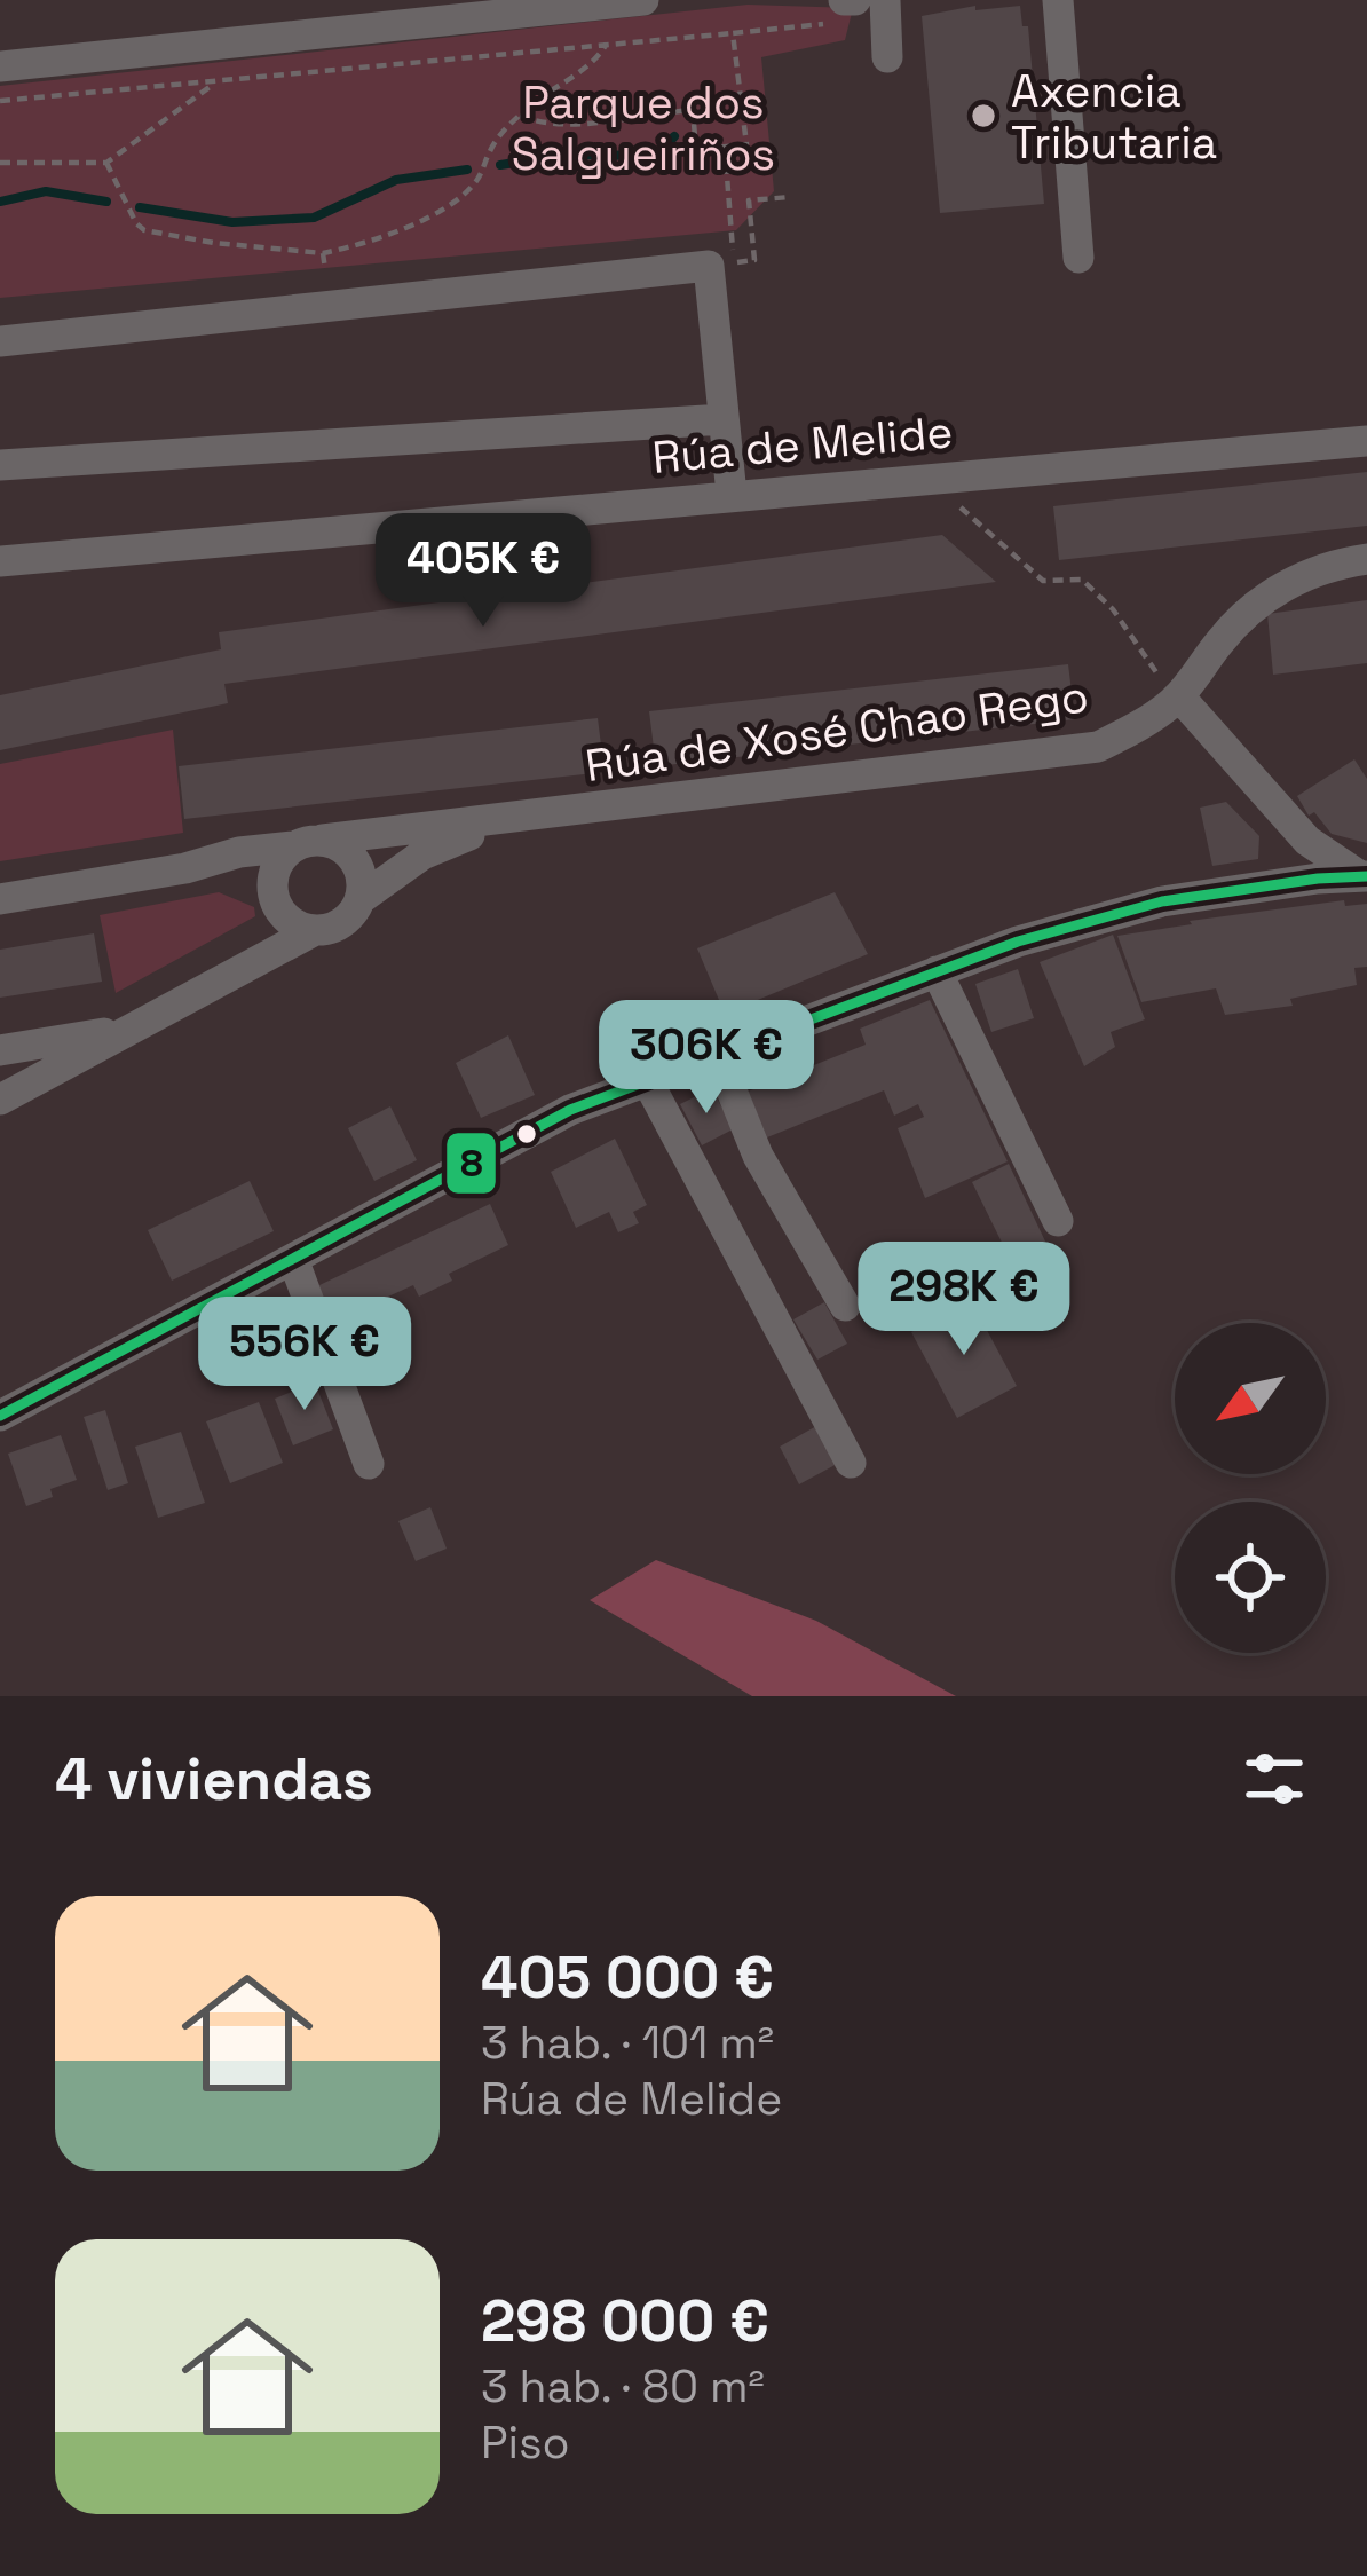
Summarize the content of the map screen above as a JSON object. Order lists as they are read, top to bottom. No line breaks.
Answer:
{"streets":{"street":["Rúa de Melide","Rúa de Xosé Chao Rego"]},"parks":["Parque dos Salgueiriños"],"places":["Axencia Tributaria"],"lines":["transit line 8"],"north":"bottom left","page":{"price":["405K €","306K €","298K €","556K €"],"heading":"4 viviendas","list":[{"name":"405 000 €","note":"3 hab. · 101 m² · Rúa de Melide"},{"name":"298 000 €","note":"3 hab. · 80 m² · Piso"}]}}
